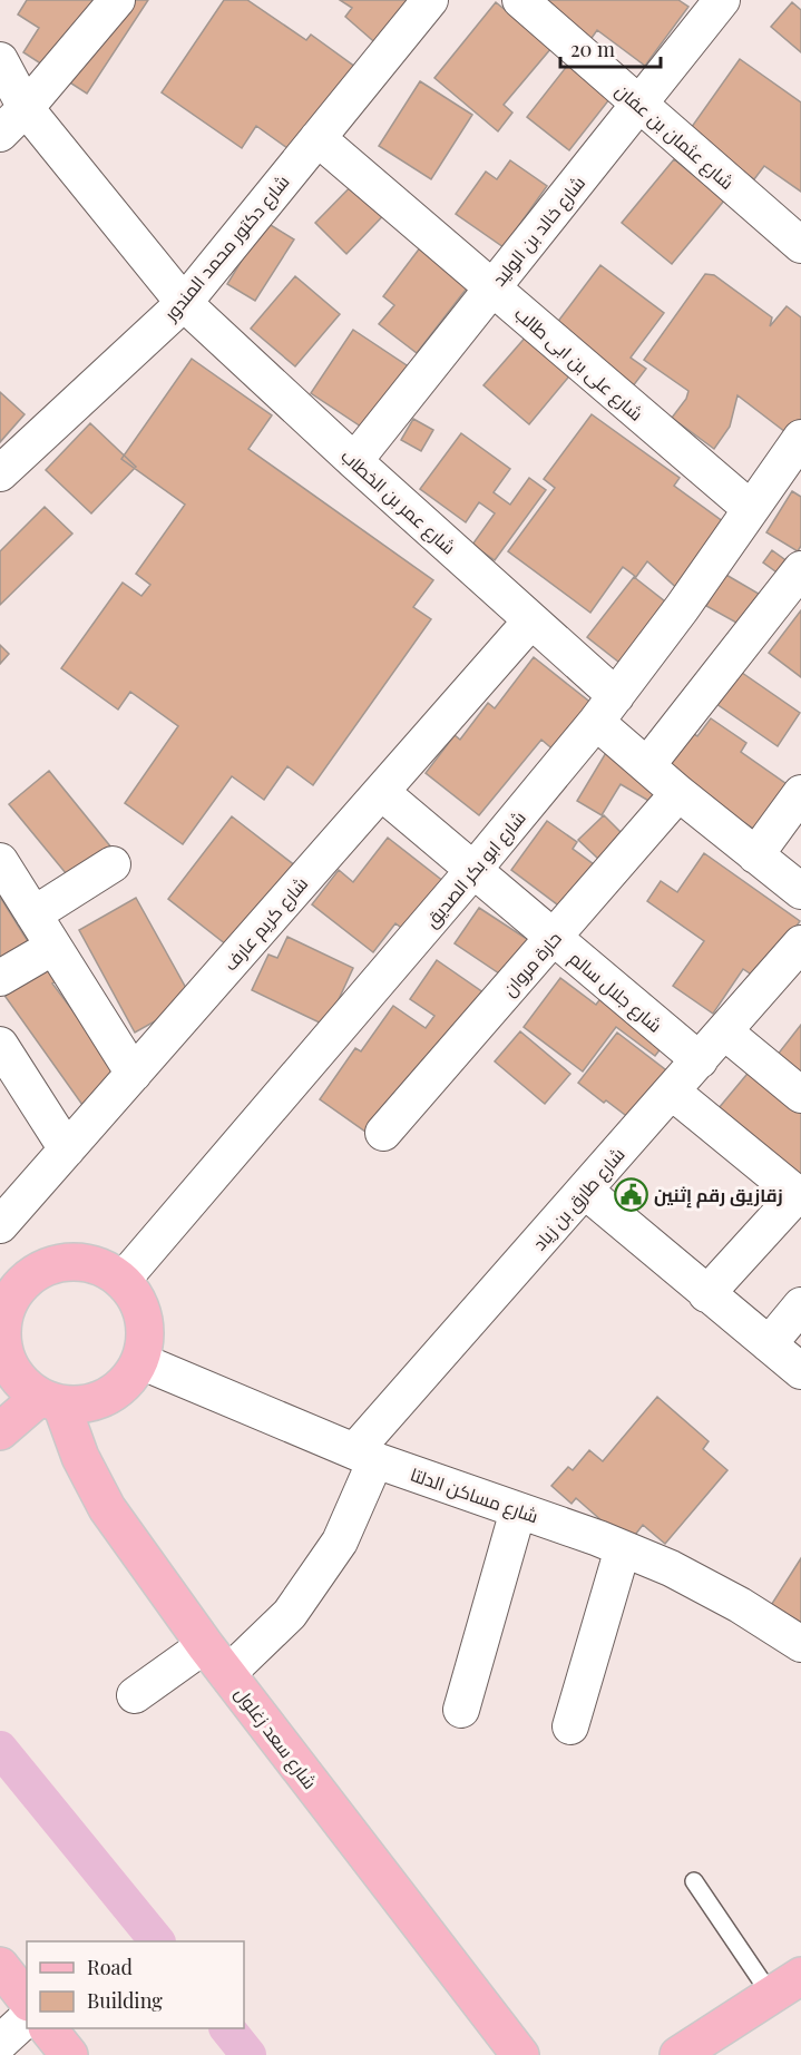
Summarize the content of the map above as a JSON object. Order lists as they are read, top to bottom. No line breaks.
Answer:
{"streets":{"main road":["شارع سعد زغلول"],"street":["شارع عثمان بن عفان","شارع خالد بن الوليد","شارع دكتور محمد المندور","شارع على بن ابى طالب","شارع عمر بن الخطاب","شارع ابو بكر الصديق","شارع كريم عارف","حارة مروان","شارع جلال سالم","شارع طارق بن زياد","شارع مساكن الدلتا"]},"crossings":[["شارع عثمان بن عفان","شارع خالد بن الوليد"],["شارع خالد بن الوليد","شارع على بن ابى طالب"],["شارع خالد بن الوليد","شارع عمر بن الخطاب"],["شارع دكتور محمد المندور","شارع على بن ابى طالب"],["شارع دكتور محمد المندور","شارع عمر بن الخطاب"],["شارع على بن ابى طالب","شارع ابو بكر الصديق"],["شارع عمر بن الخطاب","شارع ابو بكر الصديق"],["شارع عمر بن الخطاب","شارع كريم عارف"],["شارع عمر بن الخطاب","حارة مروان"],["شارع ابو بكر الصديق","شارع جلال سالم"],["شارع ابو بكر الصديق","شارع مساكن الدلتا"],["شارع ابو بكر الصديق","شارع سعد زغلول"],["شارع كريم عارف","شارع جلال سالم"],["حارة مروان","شارع جلال سالم"],["شارع جلال سالم","شارع طارق بن زياد"],["شارع طارق بن زياد","شارع مساكن الدلتا"],["شارع طارق بن زياد","شارع سعد زغلول"],["شارع مساكن الدلتا","شارع سعد زغلول"]],"places":{"public building":["زقازيق رقم إثنين"]},"legend":["Road","Building"],"scale_bar":"20 m"}
